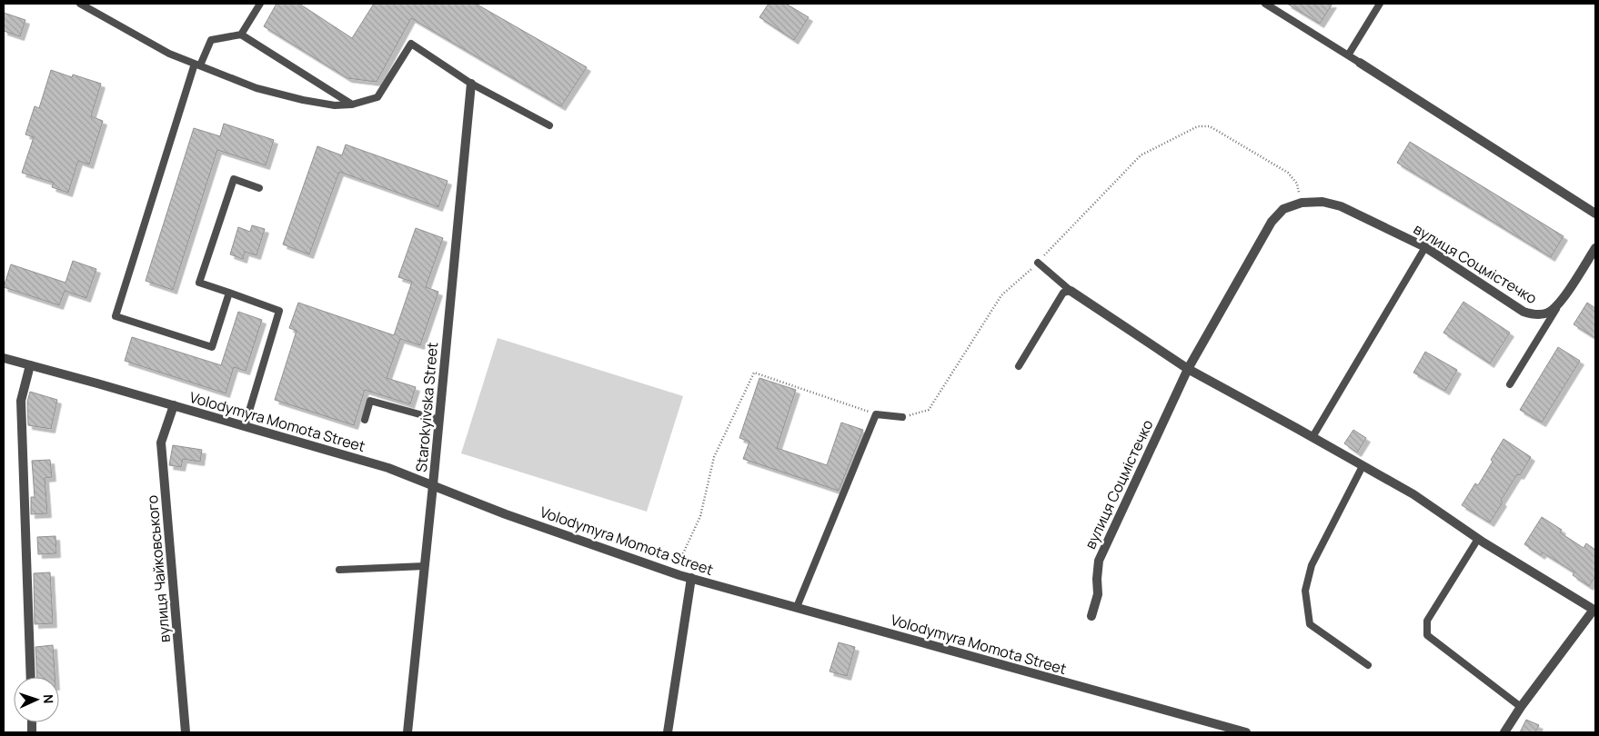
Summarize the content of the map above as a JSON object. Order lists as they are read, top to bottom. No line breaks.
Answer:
{"streets":{"street":["вулиця Соцмістечко","Starokyivska Street","Volodymyra Momota Street","вулиця Чайковського"]},"crossings":[["Starokyivska Street","Volodymyra Momota Street"],["Volodymyra Momota Street","вулиця Чайковського"]],"north":"right"}
